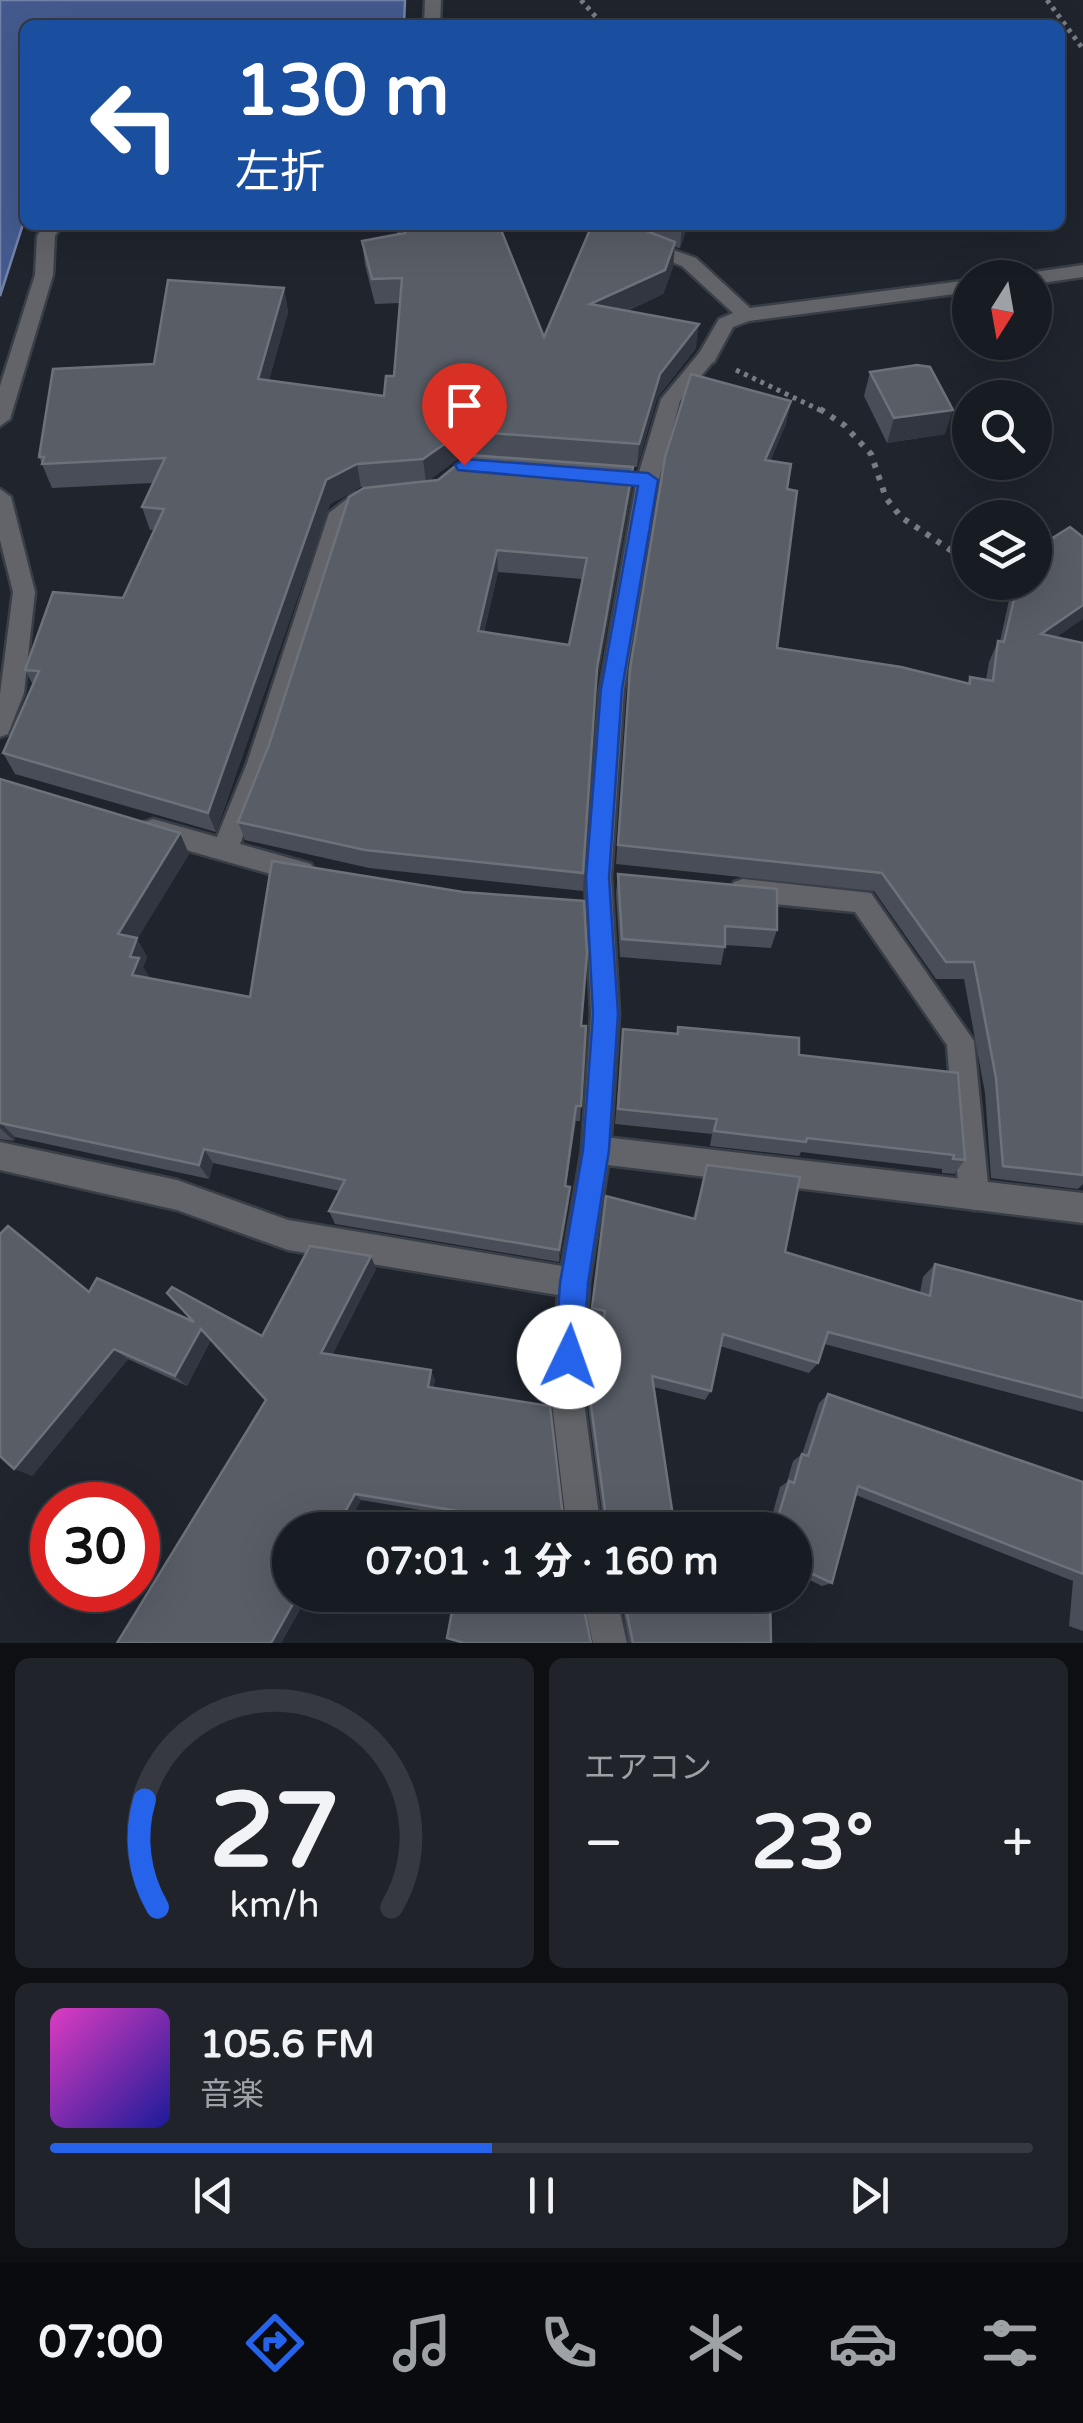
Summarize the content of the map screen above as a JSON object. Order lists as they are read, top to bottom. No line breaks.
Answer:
{"north":"bottom","page":{"turn":["130 m","左折"],"limit":"30","trip":"07:01 · 1 分 · 160 m","tile":"エアコン","heat":["−","23°","+"],"song":["105.6 FM","音楽"],"tabs":"07:00","gauge":["27","km/h"]}}
